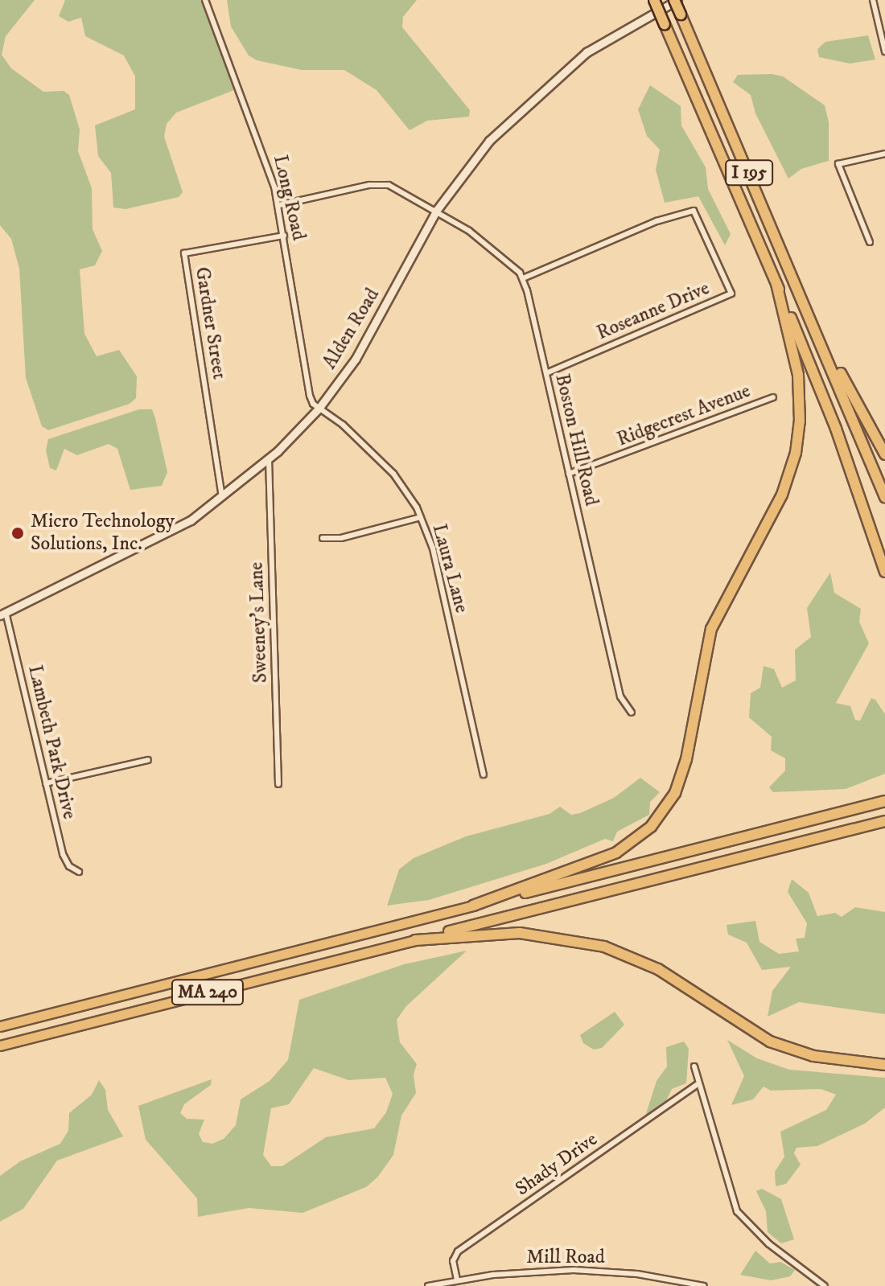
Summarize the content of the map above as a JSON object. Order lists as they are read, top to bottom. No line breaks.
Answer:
{"streets":{"highway":["I 195","MA 240"],"main road":["Alden Road"],"street":["Long Road","Roseanne Drive","Gardner Street","Ridgecrest Avenue","Boston Hill Road","Laura Lane","Sweeney's Lane","Lambeth Park Drive","Shady Drive","Mill Road"]},"crossings":[["I 195","Alden Road"],["Long Road","Gardner Street"],["Long Road","Alden Road"],["Long Road","Laura Lane"],["Roseanne Drive","Boston Hill Road"],["Gardner Street","Alden Road"],["Alden Road","Laura Lane"],["Alden Road","Sweeney's Lane"],["Alden Road","Lambeth Park Drive"],["Ridgecrest Avenue","Boston Hill Road"],["Shady Drive","Mill Road"]],"places":["Micro Technology Solutions, Inc."]}
